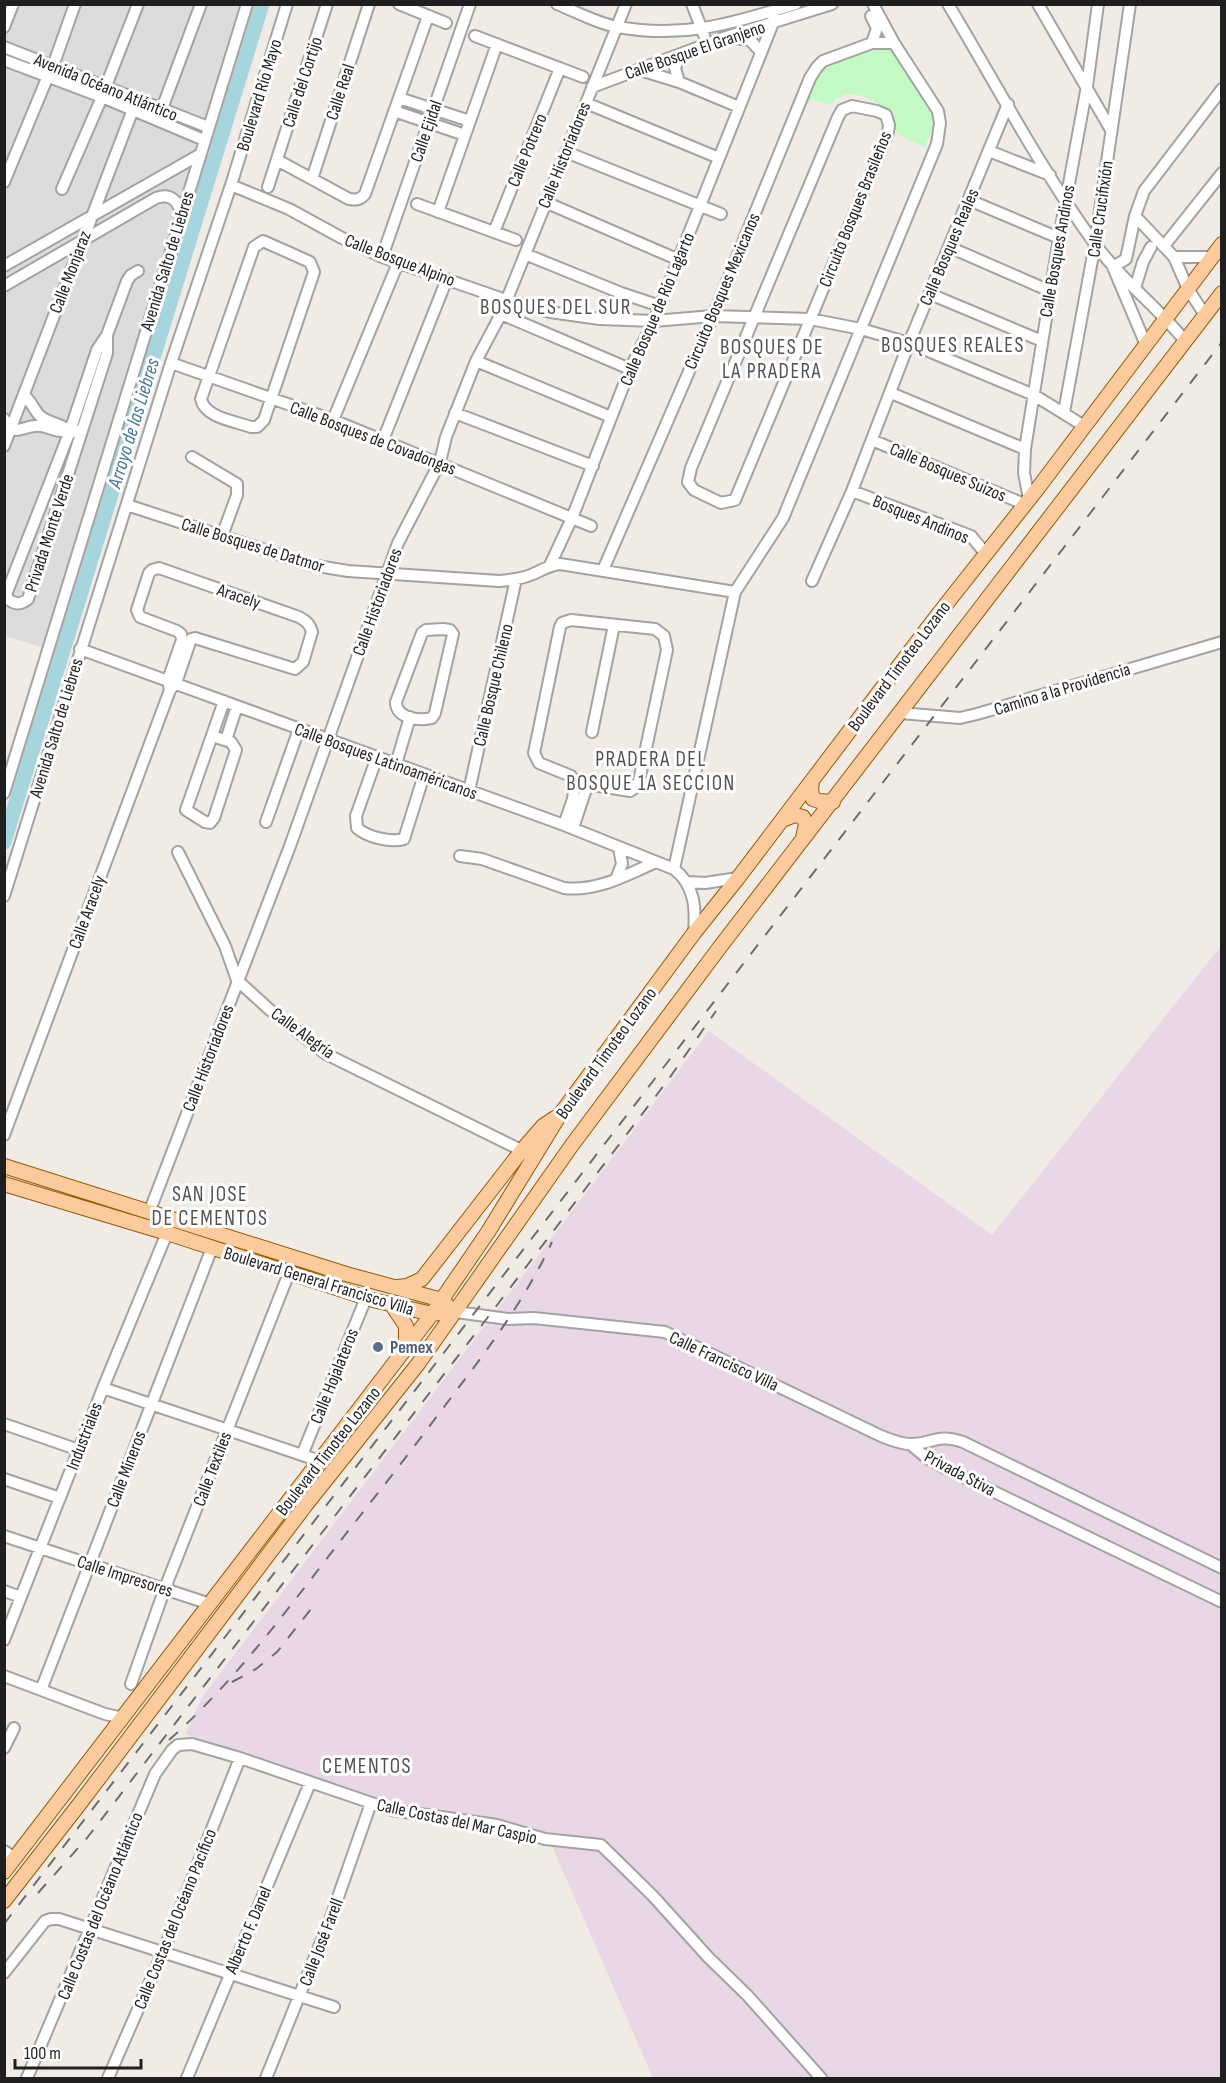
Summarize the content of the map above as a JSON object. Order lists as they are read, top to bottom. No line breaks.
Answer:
{"streets":{"main road":["Boulevard Timoteo Lozano","Boulevard General Francisco Villa"],"street":["Calle Bosque El Granjeno","Calle del Cortijo","Avenida Océano Atlántico","Calle Real","Boulevard Río Mayo","Calle Ejidal","Calle Potrero","Calle Historiadores","Circuito Bosques Brasileños","Calle Crucifixión","Calle Bosques Reales","Calle Bosques Andinos","Calle Bosque Alpino","Avenida Salto de Liebres","Calle Monjaraz","Circuito Bosques Mexicanos","Calle Bosque de Río Lagarto","Calle Bosques de Covadongas","Calle Bosques Suizos","Bosques Andinos","Privada Monte Verde","Calle Bosques de Datmor","Aracely","Calle Bosque Chileno","Camino a la Providencia","Calle Bosques Latinoaméricanos","Calle Aracely","Calle Alegría","Calle Francisco Villa","Calle Hojalateros","Industriales","Calle Mineros","Calle Textiles","Privada Stiva","Calle Impresores","Calle Costas del Mar Caspio","Calle Costas del Océano Atlántico","Calle Costas del Océano Pacífico","Alberto F. Danel","Calle José Farell"]},"crossings":[["Calle Bosque El Granjeno","Calle Historiadores"],["Calle Bosque El Granjeno","Calle Bosque de Río Lagarto"],["Avenida Océano Atlántico","Avenida Salto de Liebres"],["Avenida Océano Atlántico","Calle Monjaraz"],["Boulevard Río Mayo","Calle Bosque Alpino"],["Boulevard Río Mayo","Avenida Salto de Liebres"],["Calle Ejidal","Calle Bosque Alpino"],["Calle Historiadores","Calle Bosque Alpino"],["Calle Historiadores","Calle Bosques de Covadongas"],["Calle Historiadores","Calle Bosques de Datmor"],["Calle Historiadores","Calle Bosques Latinoaméricanos"],["Calle Historiadores","Calle Alegría"],["Calle Historiadores","Boulevard General Francisco Villa"],["Circuito Bosques Brasileños","Calle Bosque Alpino"],["Calle Crucifixión","Calle Bosque Alpino"],["Calle Bosques Reales","Calle Bosque Alpino"],["Calle Bosques Reales","Calle Bosques Suizos"],["Calle Bosques Reales","Bosques Andinos"],["Calle Bosques Andinos","Calle Bosque Alpino"],["Calle Bosques Andinos","Calle Bosques Suizos"],["Calle Bosques Andinos","Boulevard Timoteo Lozano"],["Calle Bosque Alpino","Avenida Salto de Liebres"],["Calle Bosque Alpino","Circuito Bosques Mexicanos"],["Calle Bosque Alpino","Calle Bosque de Río Lagarto"],["Calle Bosque Alpino","Boulevard Timoteo Lozano"],["Avenida Salto de Liebres","Calle Bosques de Covadongas"],["Avenida Salto de Liebres","Calle Bosques de Datmor"],["Avenida Salto de Liebres","Calle Bosques Latinoaméricanos"],["Circuito Bosques Mexicanos","Calle Bosques de Datmor"],["Calle Bosque de Río Lagarto","Calle Bosques de Covadongas"],["Calle Bosque de Río Lagarto","Calle Bosques de Datmor"],["Calle Bosques Suizos","Boulevard Timoteo Lozano"],["Bosques Andinos","Boulevard Timoteo Lozano"],["Calle Bosques de Datmor","Calle Bosque Chileno"],["Aracely","Calle Bosques Latinoaméricanos"],["Aracely","Calle Aracely"],["Boulevard Timoteo Lozano","Camino a la Providencia"],["Boulevard Timoteo Lozano","Calle Alegría"],["Boulevard Timoteo Lozano","Boulevard General Francisco Villa"],["Boulevard Timoteo Lozano","Calle Francisco Villa"],["Boulevard Timoteo Lozano","Calle Impresores"],["Calle Bosque Chileno","Calle Bosques Latinoaméricanos"],["Calle Bosques Latinoaméricanos","Calle Aracely"],["Boulevard General Francisco Villa","Calle Francisco Villa"],["Boulevard General Francisco Villa","Calle Hojalateros"],["Boulevard General Francisco Villa","Industriales"],["Boulevard General Francisco Villa","Calle Mineros"],["Boulevard General Francisco Villa","Calle Textiles"],["Calle Francisco Villa","Privada Stiva"],["Industriales","Calle Impresores"],["Calle Mineros","Calle Impresores"],["Calle Textiles","Calle Impresores"],["Calle Costas del Mar Caspio","Calle Costas del Océano Atlántico"],["Calle Costas del Mar Caspio","Calle Costas del Océano Pacífico"],["Calle Costas del Mar Caspio","Alberto F. Danel"],["Calle Costas del Mar Caspio","Calle José Farell"]],"districts":["BOSQUES DEL SUR","BOSQUES REALES","BOSQUES DE LA PRADERA","PRADERA DEL BOSQUE 1A SECCION","SAN JOSE DE CEMENTOS","CEMENTOS"],"water":["Arroyo de las Liebres"],"places":["Pemex"],"scale_bar":"100 m"}
